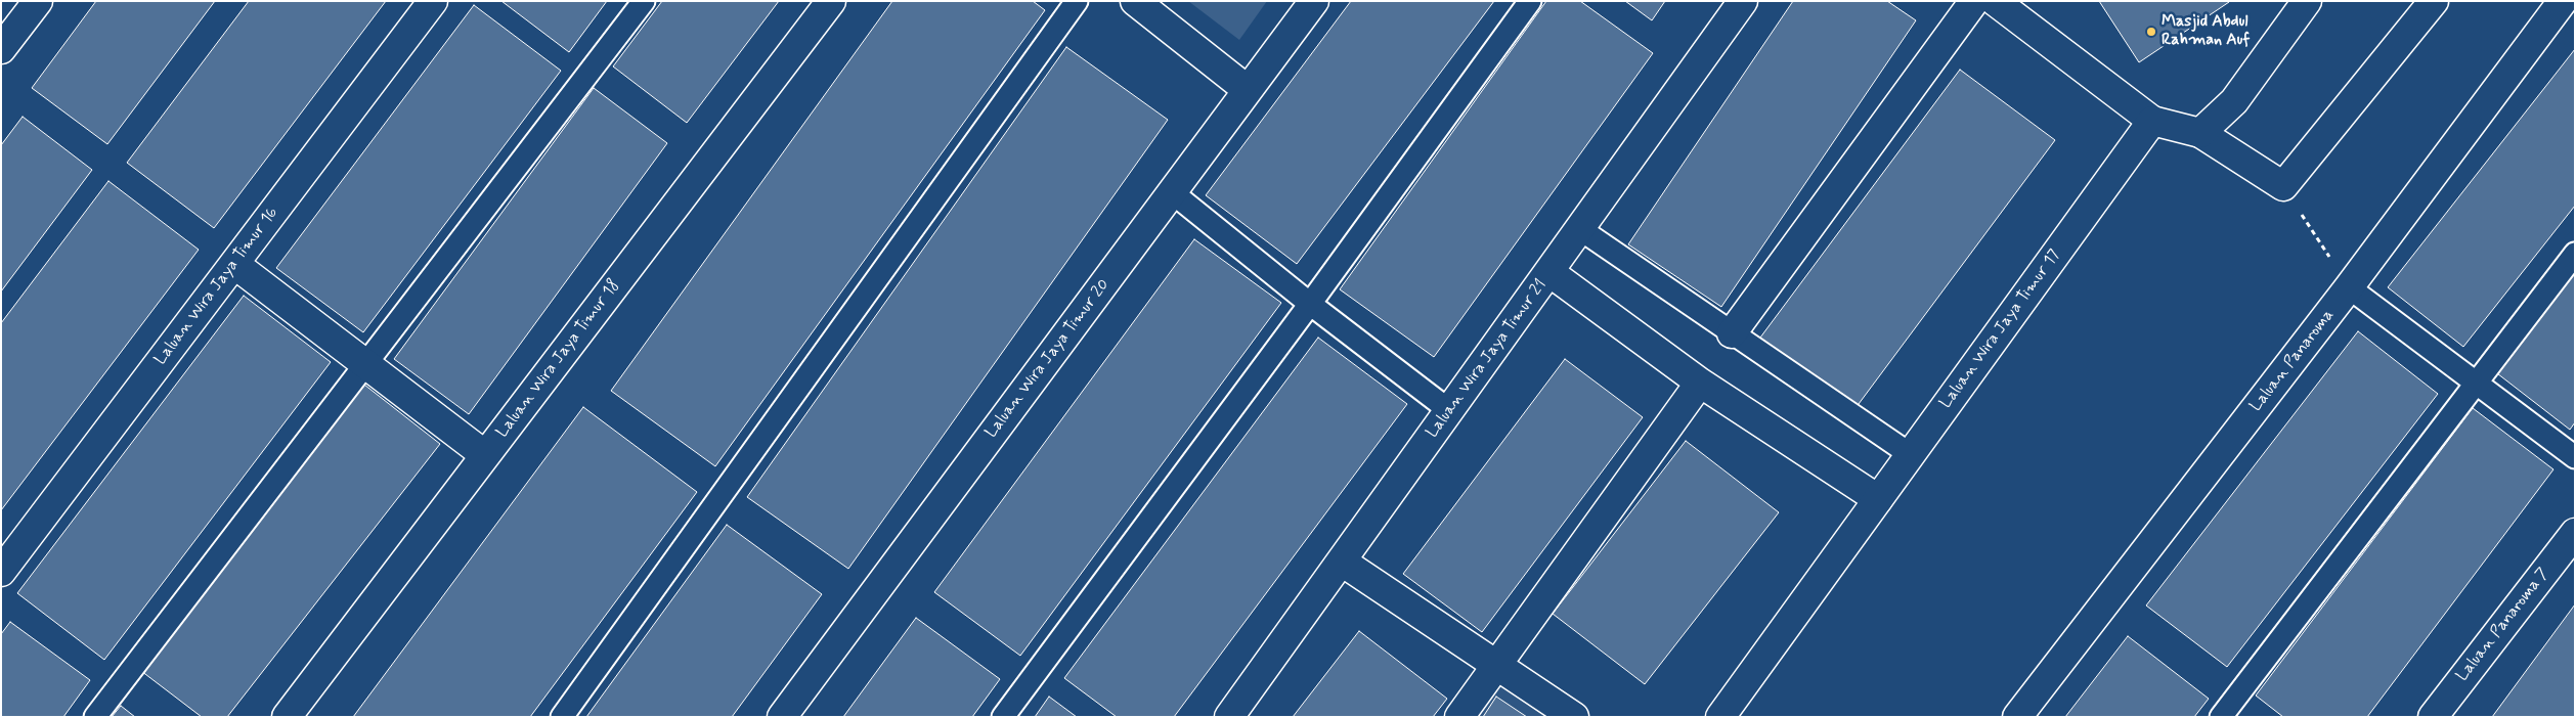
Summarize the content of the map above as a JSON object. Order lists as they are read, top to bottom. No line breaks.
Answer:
{"streets":{"street":["Laluan Wira Jaya Timur 16","Laluan Wira Jaya Timur 17","Laluan Wira Jaya Timur 18","Laluan Wira Jaya Timur 20","Laluan Wira Jaya Timur 21","Laluan Panaroma","Laluan Panaroma 7"]},"places":["Masjid Abdul Rahman Auf"]}
